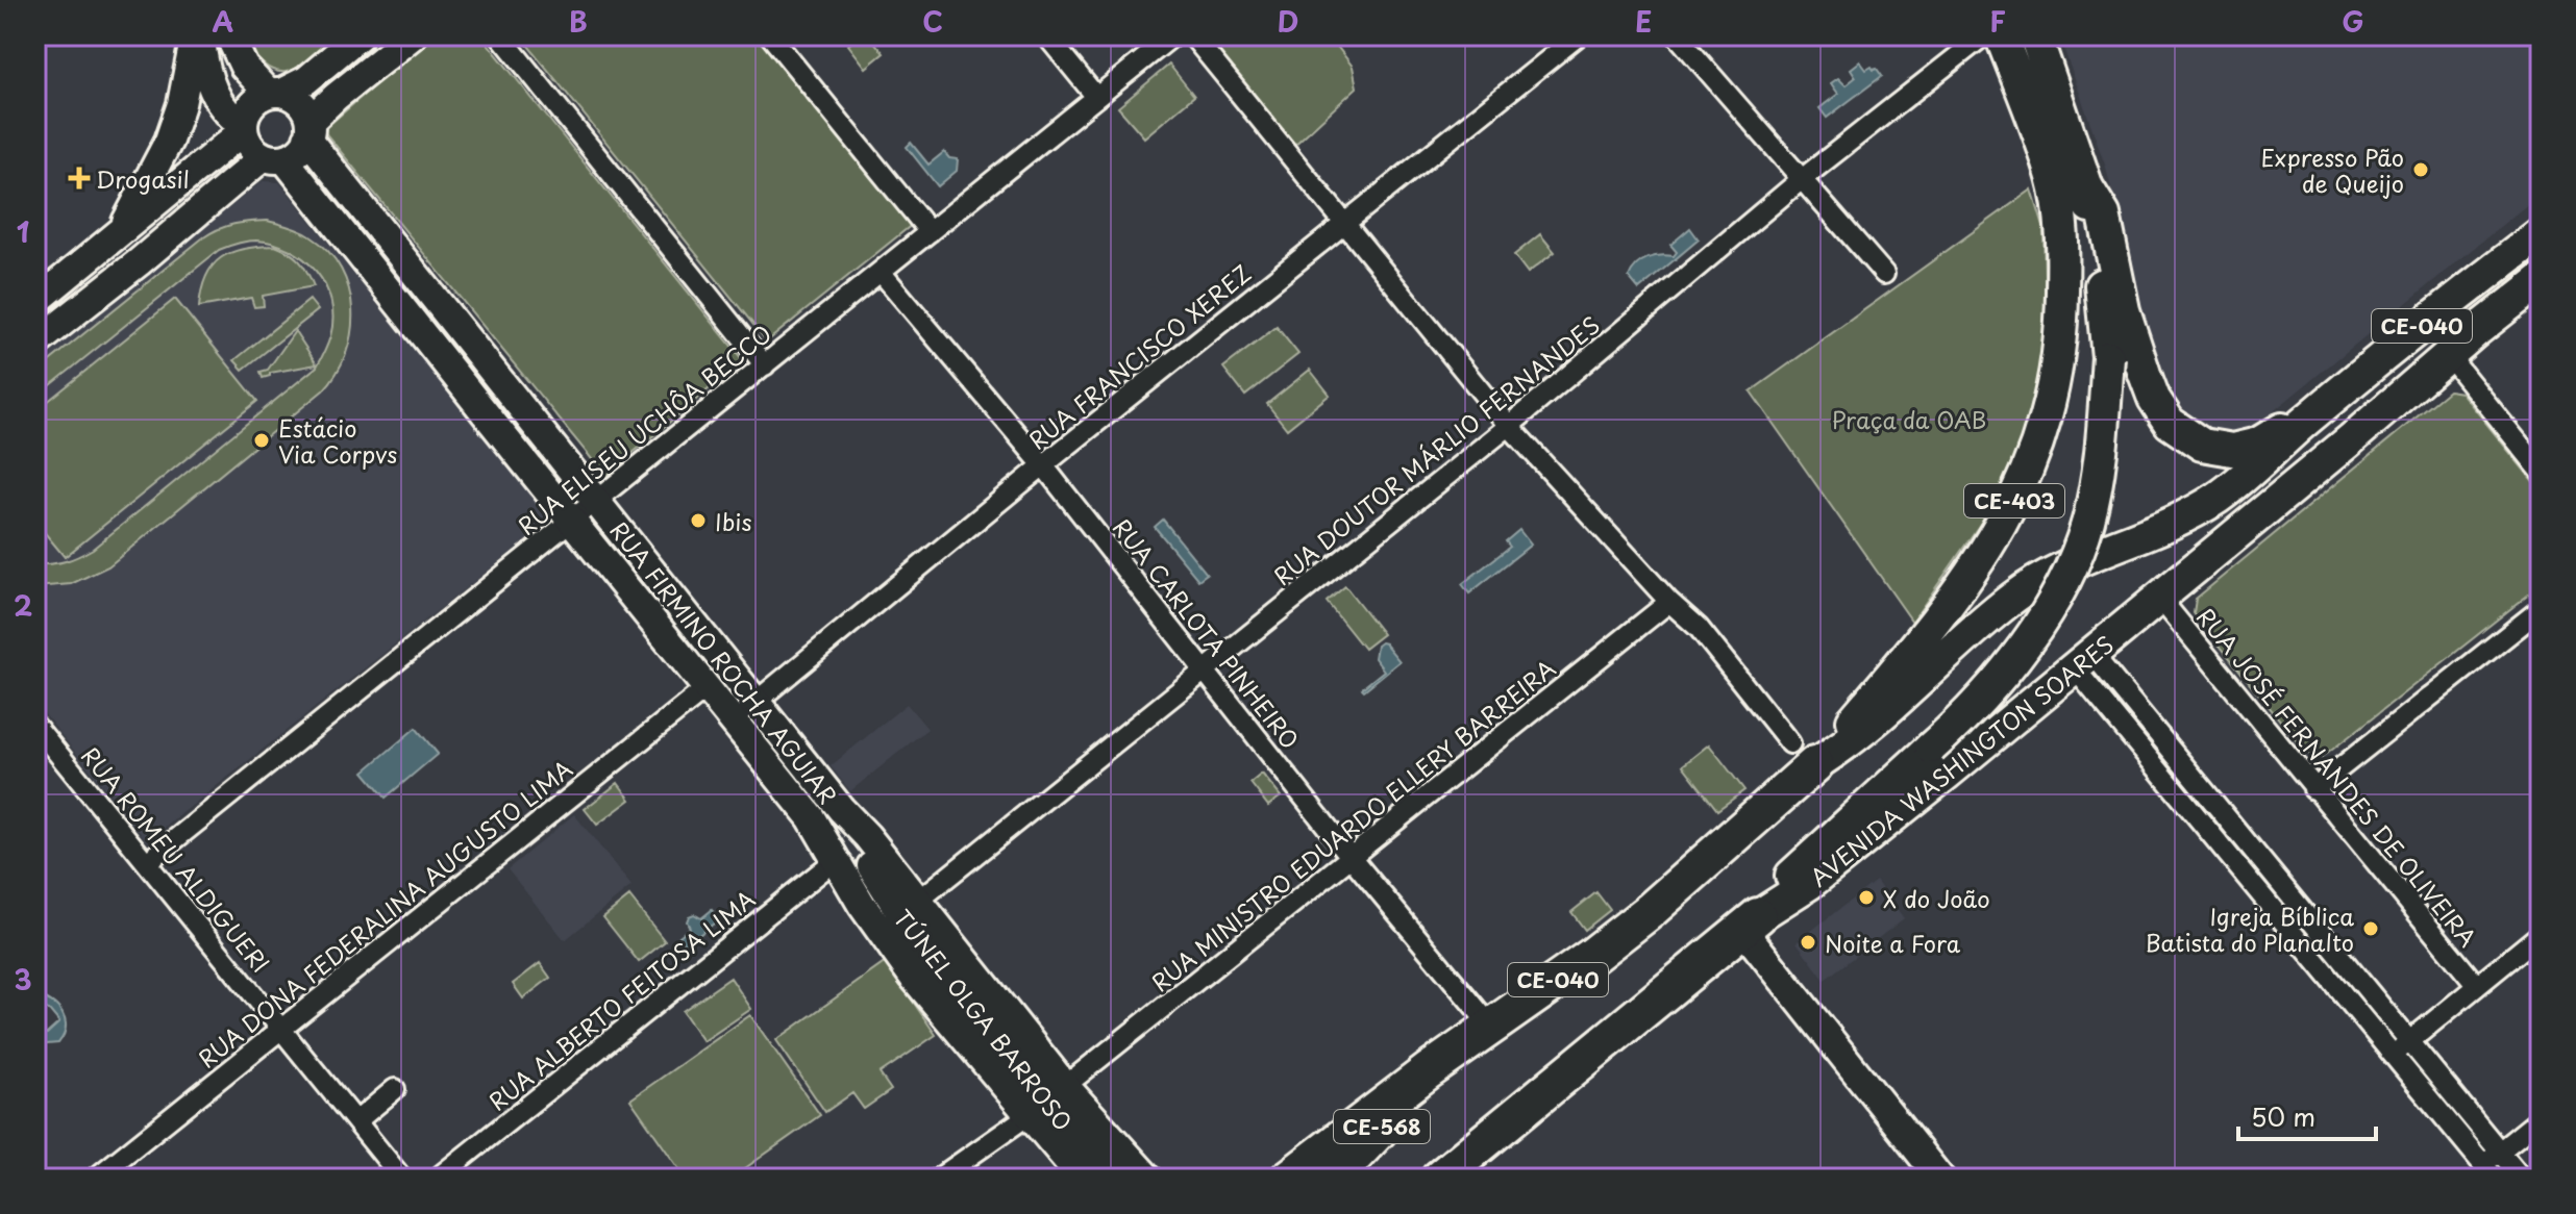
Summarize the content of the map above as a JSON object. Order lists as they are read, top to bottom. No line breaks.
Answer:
{"streets":{"highway":["CE-040","AVENIDA WASHINGTON SOARES","CE-568"],"main road":["CE-403"],"street":["RUA FRANCISCO XEREZ","RUA ELISEU UCHÔA BECCO","RUA DOUTOR MÁRLIO FERNANDES","RUA CARLOTA PINHEIRO","RUA FIRMINO ROCHA AGUIAR","RUA JOSÉ FERNANDES DE OLIVEIRA","RUA MINISTRO EDUARDO ELLERY BARREIRA","RUA ROMEU ALDIGUERI","RUA DONA FEDERALINA AUGUSTO LIMA","RUA ALBERTO FEITOSA LIMA","TÚNEL OLGA BARROSO"]},"crossings":[["CE-040","CE-403"],["CE-040","RUA CARLOTA PINHEIRO"],["CE-040","AVENIDA WASHINGTON SOARES"],["CE-040","RUA JOSÉ FERNANDES DE OLIVEIRA"],["CE-040","CE-568"],["RUA FRANCISCO XEREZ","RUA CARLOTA PINHEIRO"],["RUA FRANCISCO XEREZ","RUA FIRMINO ROCHA AGUIAR"],["RUA ELISEU UCHÔA BECCO","RUA CARLOTA PINHEIRO"],["RUA ELISEU UCHÔA BECCO","RUA FIRMINO ROCHA AGUIAR"],["RUA ELISEU UCHÔA BECCO","RUA ROMEU ALDIGUERI"],["RUA DOUTOR MÁRLIO FERNANDES","RUA CARLOTA PINHEIRO"],["RUA DOUTOR MÁRLIO FERNANDES","RUA FIRMINO ROCHA AGUIAR"],["RUA CARLOTA PINHEIRO","RUA MINISTRO EDUARDO ELLERY BARREIRA"],["RUA FIRMINO ROCHA AGUIAR","RUA MINISTRO EDUARDO ELLERY BARREIRA"],["RUA FIRMINO ROCHA AGUIAR","RUA DONA FEDERALINA AUGUSTO LIMA"],["RUA FIRMINO ROCHA AGUIAR","RUA ALBERTO FEITOSA LIMA"],["RUA FIRMINO ROCHA AGUIAR","TÚNEL OLGA BARROSO"],["AVENIDA WASHINGTON SOARES","RUA JOSÉ FERNANDES DE OLIVEIRA"],["RUA ROMEU ALDIGUERI","RUA DONA FEDERALINA AUGUSTO LIMA"]],"parks":["Praça da OAB"],"places":{"other":["Expresso Pão de Queijo","Estácio Via Corpvs","Ibis","X do João","Igreja Bíblica Batista do Planalto","Noite a Fora"],"health":["Drogasil"]},"scale_bar":"50 m","grid":{"columns":["A","B","C","D","E","F","G"],"rows":["1","2","3"]}}
